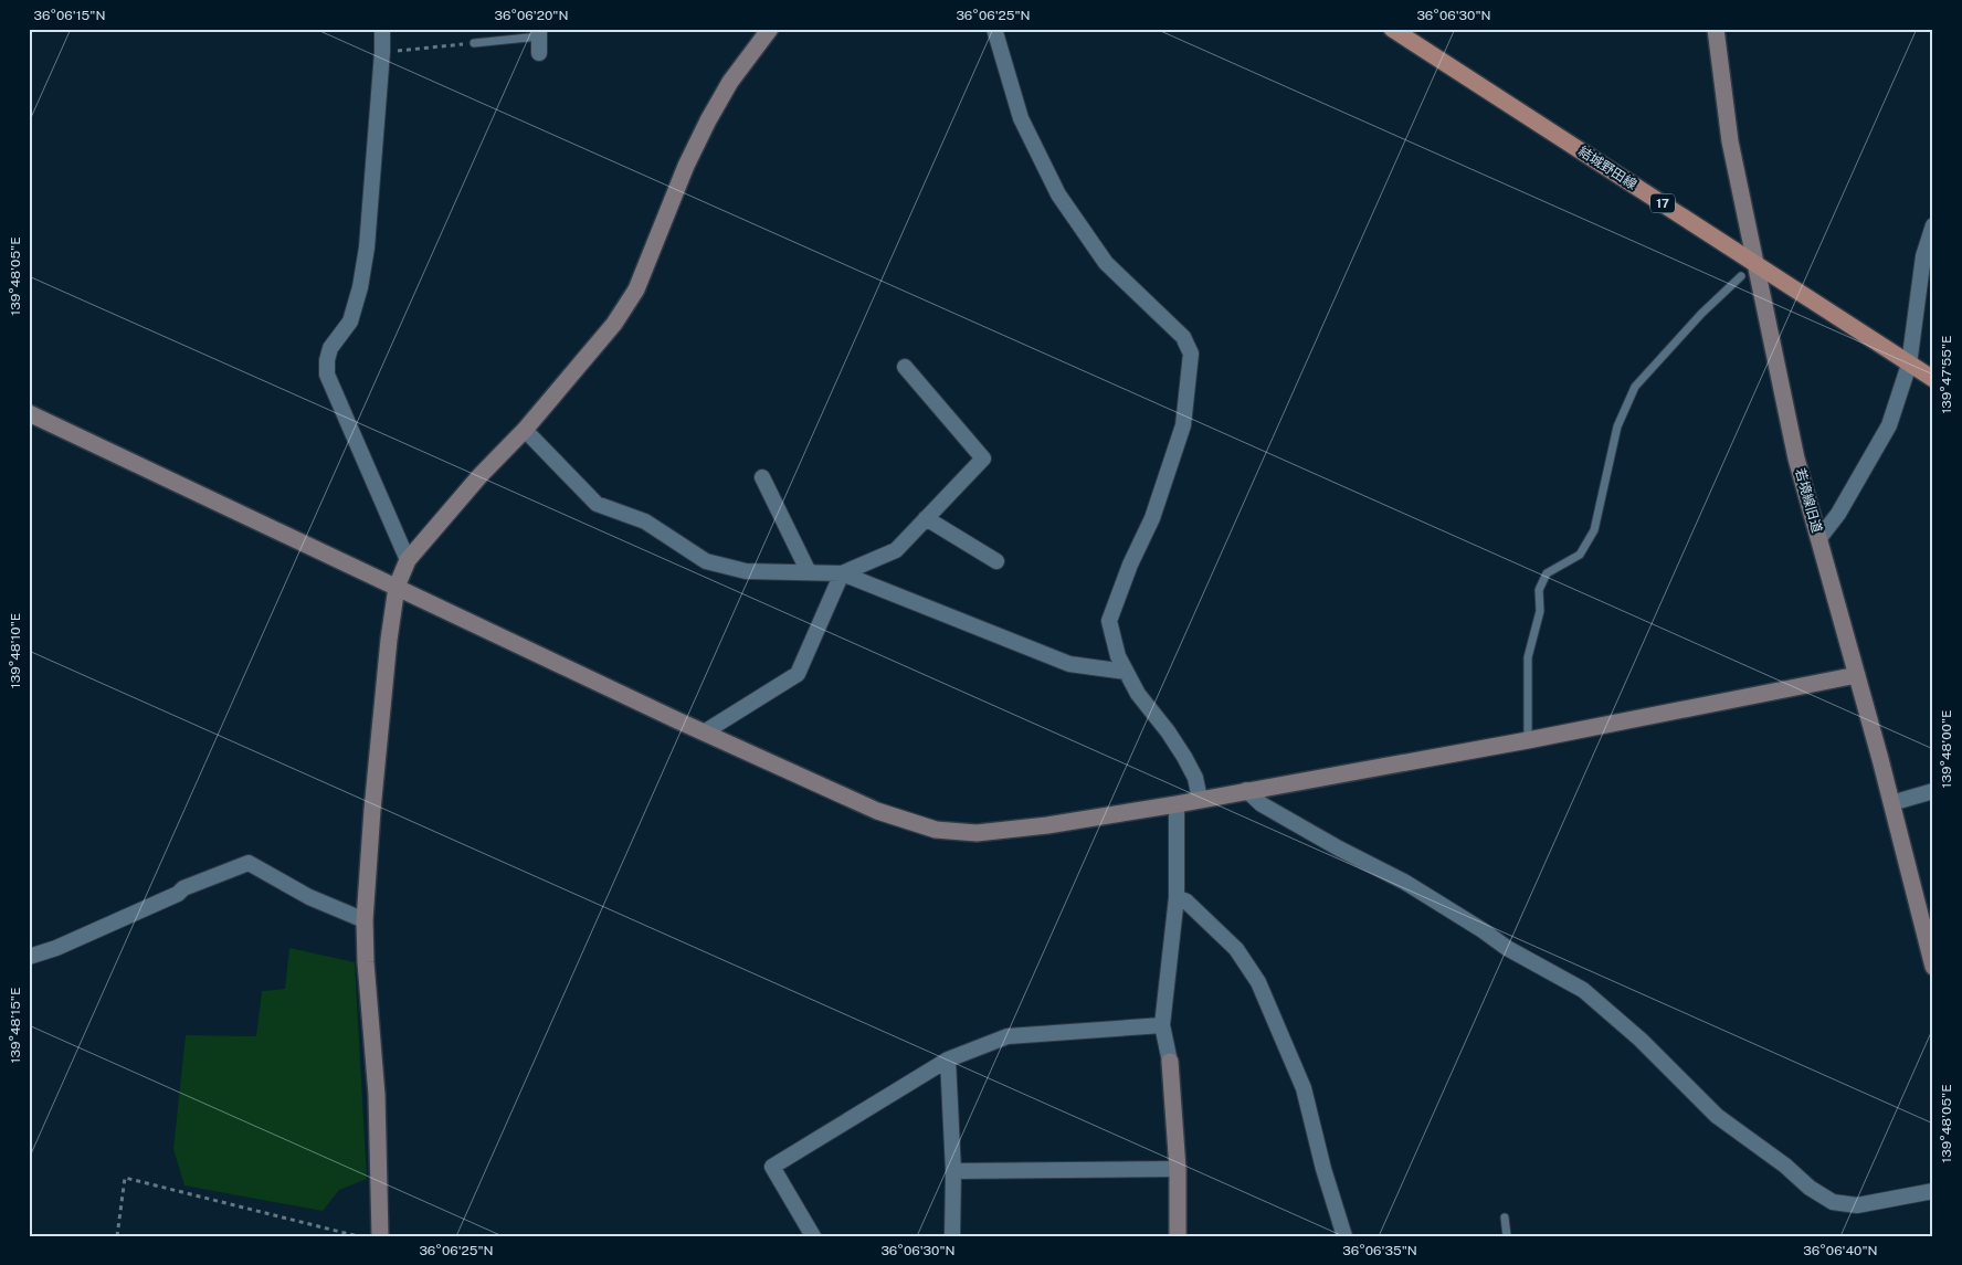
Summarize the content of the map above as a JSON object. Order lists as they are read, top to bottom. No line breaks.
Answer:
{"streets":{"main road":["結城野田線","17"],"street":["若境線旧道"]},"crossings":[["結城野田線","若境線旧道"]],"coordinates":["36°06'15\"N","36°06'20\"N","36°06'25\"N","36°06'30\"N","139°48'05\"E","139°47'55\"E","139°48'10\"E","139°48'00\"E","139°48'15\"E","36°06'35\"N","36°06'40\"N"]}
